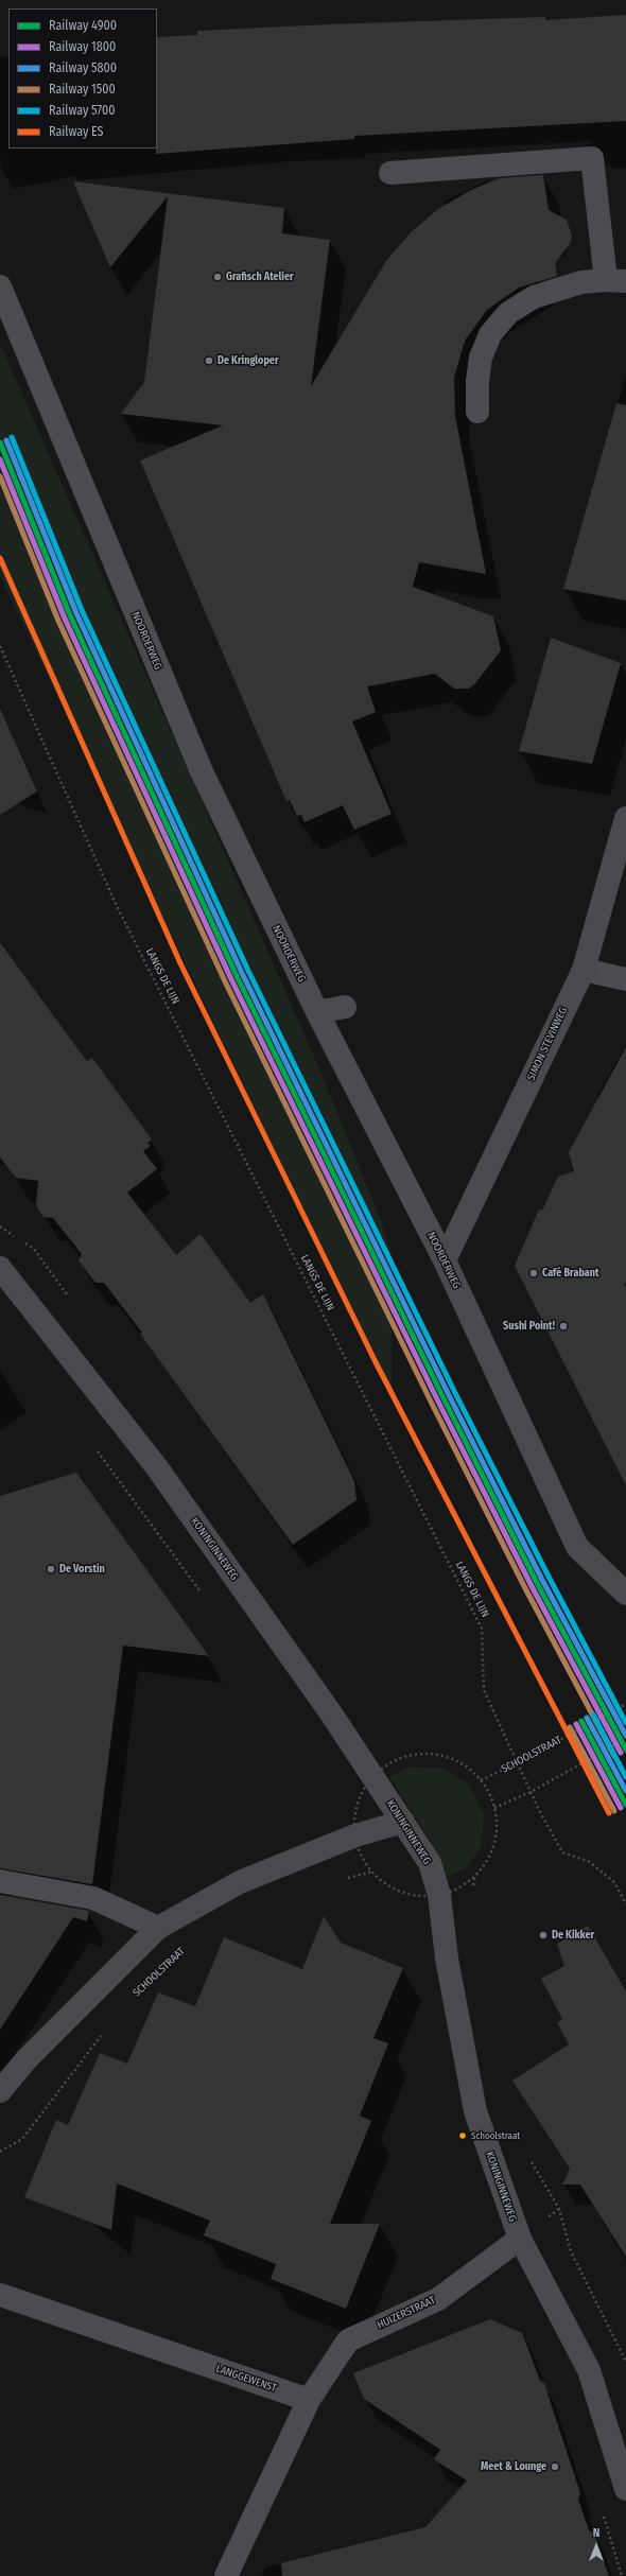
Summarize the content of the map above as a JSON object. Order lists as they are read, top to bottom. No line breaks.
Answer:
{"streets":{"street":["NOORDERWEG","SIMON STEVINWEG","KONINGINNEWEG","HUIZERSTRAAT","LANGGEWENST"],"path":["LANGS DE LIJN","SCHOOLSTRAAT"]},"crossings":[["NOORDERWEG","SIMON STEVINWEG"],["LANGS DE LIJN","SCHOOLSTRAAT"],["KONINGINNEWEG","HUIZERSTRAAT"],["HUIZERSTRAAT","LANGGEWENST"]],"places":["Grafisch Atelier","De Kringloper","Café Brabant","Sushi Point!","De Vorstin","De Kikker","Schoolstraat","Meet & Lounge"],"lines":["rail line 5700","rail line 5800","rail line 4900","rail line 1800","rail line 1500","rail line ES"],"legend":["Railway 4900","Railway 1800","Railway 5800","Railway 1500","Railway 5700","Railway ES"],"north":"top"}
